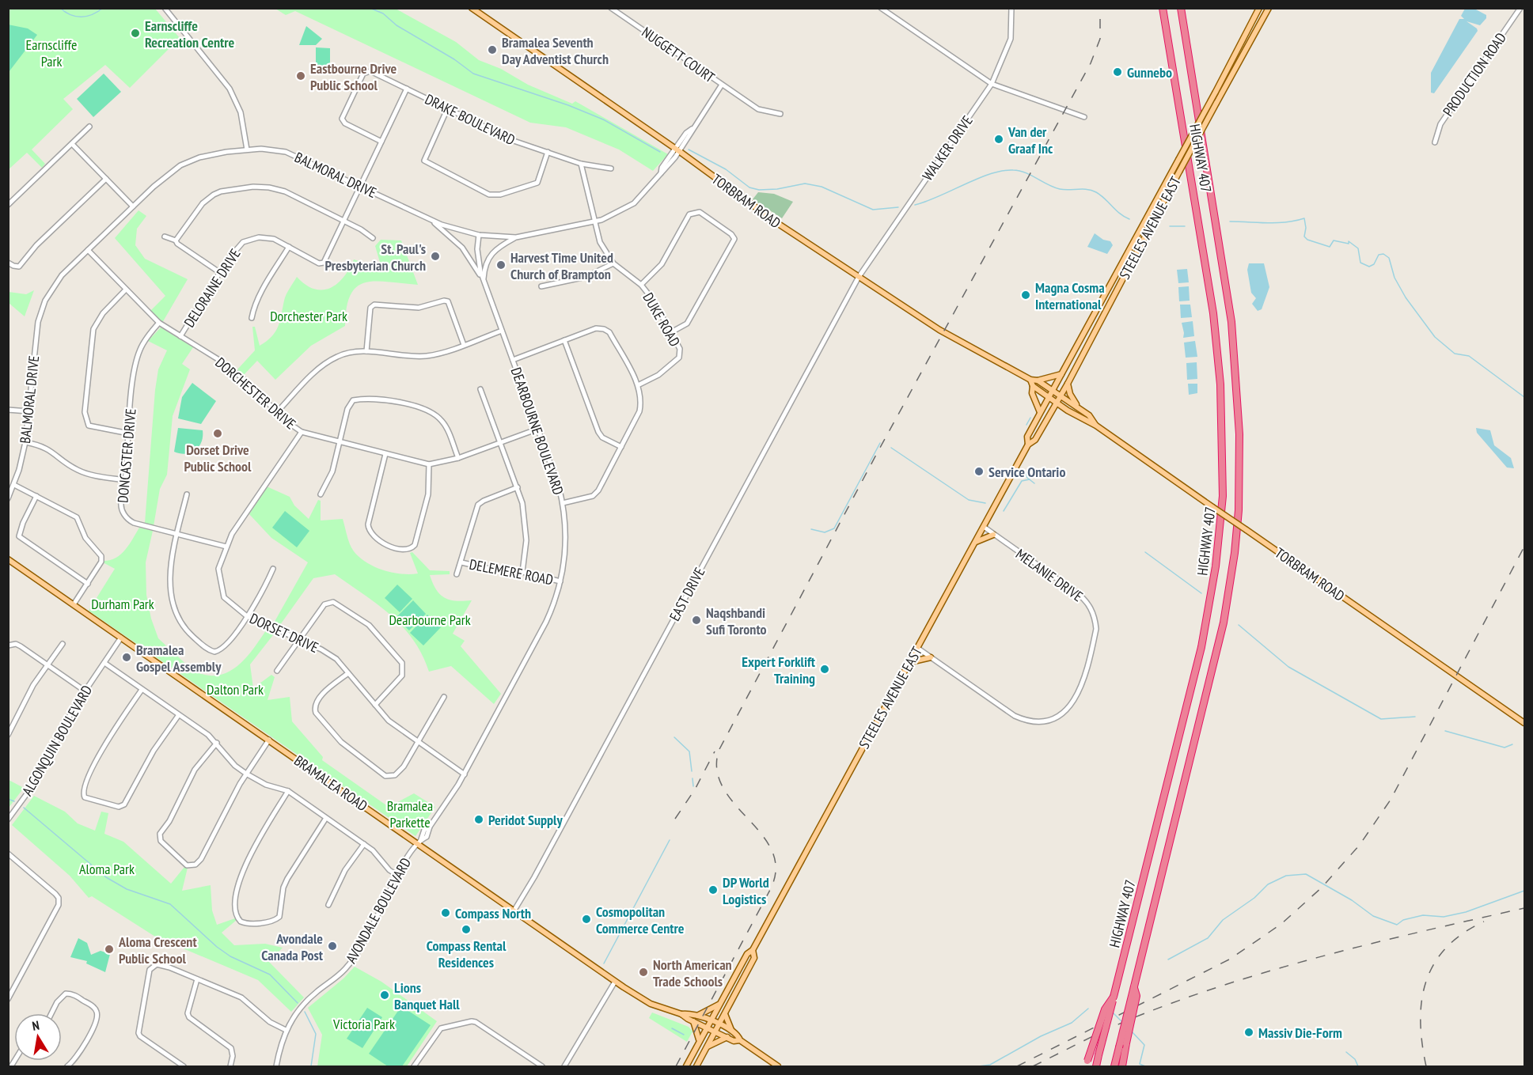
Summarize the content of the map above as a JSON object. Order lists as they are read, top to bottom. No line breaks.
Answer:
{"streets":{"highway":["HIGHWAY 407"],"main road":["TORBRAM ROAD","STEELES AVENUE EAST","BRAMALEA ROAD"],"street":["NUGGETT COURT","PRODUCTION ROAD","DRAKE BOULEVARD","WALKER DRIVE","BALMORAL DRIVE","DELORAINE DRIVE","DUKE ROAD","DORCHESTER DRIVE","DEARBOURNE BOULEVARD","DONCASTER DRIVE","DELEMERE ROAD","MELANIE DRIVE","EAST DRIVE","DORSET DRIVE","ALGONQUIN BOULEVARD","AVONDALE BOULEVARD"]},"crossings":[["NUGGETT COURT","BALMORAL DRIVE"],["WALKER DRIVE","TORBRAM ROAD"],["WALKER DRIVE","EAST DRIVE"],["BALMORAL DRIVE","TORBRAM ROAD"],["BALMORAL DRIVE","DELORAINE DRIVE"],["BALMORAL DRIVE","DUKE ROAD"],["BALMORAL DRIVE","DORCHESTER DRIVE"],["BALMORAL DRIVE","DEARBOURNE BOULEVARD"],["TORBRAM ROAD","STEELES AVENUE EAST"],["TORBRAM ROAD","EAST DRIVE"],["STEELES AVENUE EAST","MELANIE DRIVE"],["STEELES AVENUE EAST","BRAMALEA ROAD"],["DELORAINE DRIVE","DORCHESTER DRIVE"],["DORCHESTER DRIVE","DEARBOURNE BOULEVARD"],["DORCHESTER DRIVE","DONCASTER DRIVE"],["DORCHESTER DRIVE","DORSET DRIVE"],["DEARBOURNE BOULEVARD","DELEMERE ROAD"],["DEARBOURNE BOULEVARD","DORSET DRIVE"],["DEARBOURNE BOULEVARD","BRAMALEA ROAD"],["DEARBOURNE BOULEVARD","AVONDALE BOULEVARD"],["DONCASTER DRIVE","DORSET DRIVE"],["EAST DRIVE","BRAMALEA ROAD"],["ALGONQUIN BOULEVARD","BRAMALEA ROAD"],["BRAMALEA ROAD","AVONDALE BOULEVARD"]],"parks":["Earnscliffe Park","Dorchester Park","Durham Park","Dearbourne Park","Dalton Park","Bramalea Parkette","Aloma Park","Victoria Park"],"places":["Earnscliffe Recreation Centre","Bramalea Seventh Day Adventist Church","Gunnebo","Eastbourne Drive Public School","Van der Graaf Inc","St. Paul's Presbyterian Church","Harvest Time United Church of Brampton","Magna Cosma International","Dorset Drive Public School","Service Ontario","Naqshbandi Sufi Toronto","Bramalea Gospel Assembly","Expert Forklift Training","Peridot Supply","DP World Logistics","Compass North","Cosmopolitan Commerce Centre","Compass Rental Residences","Avondale Canada Post","Aloma Crescent Public School","North American Trade Schools","Lions Banquet Hall","Massiv Die-Form"],"north":"top"}
